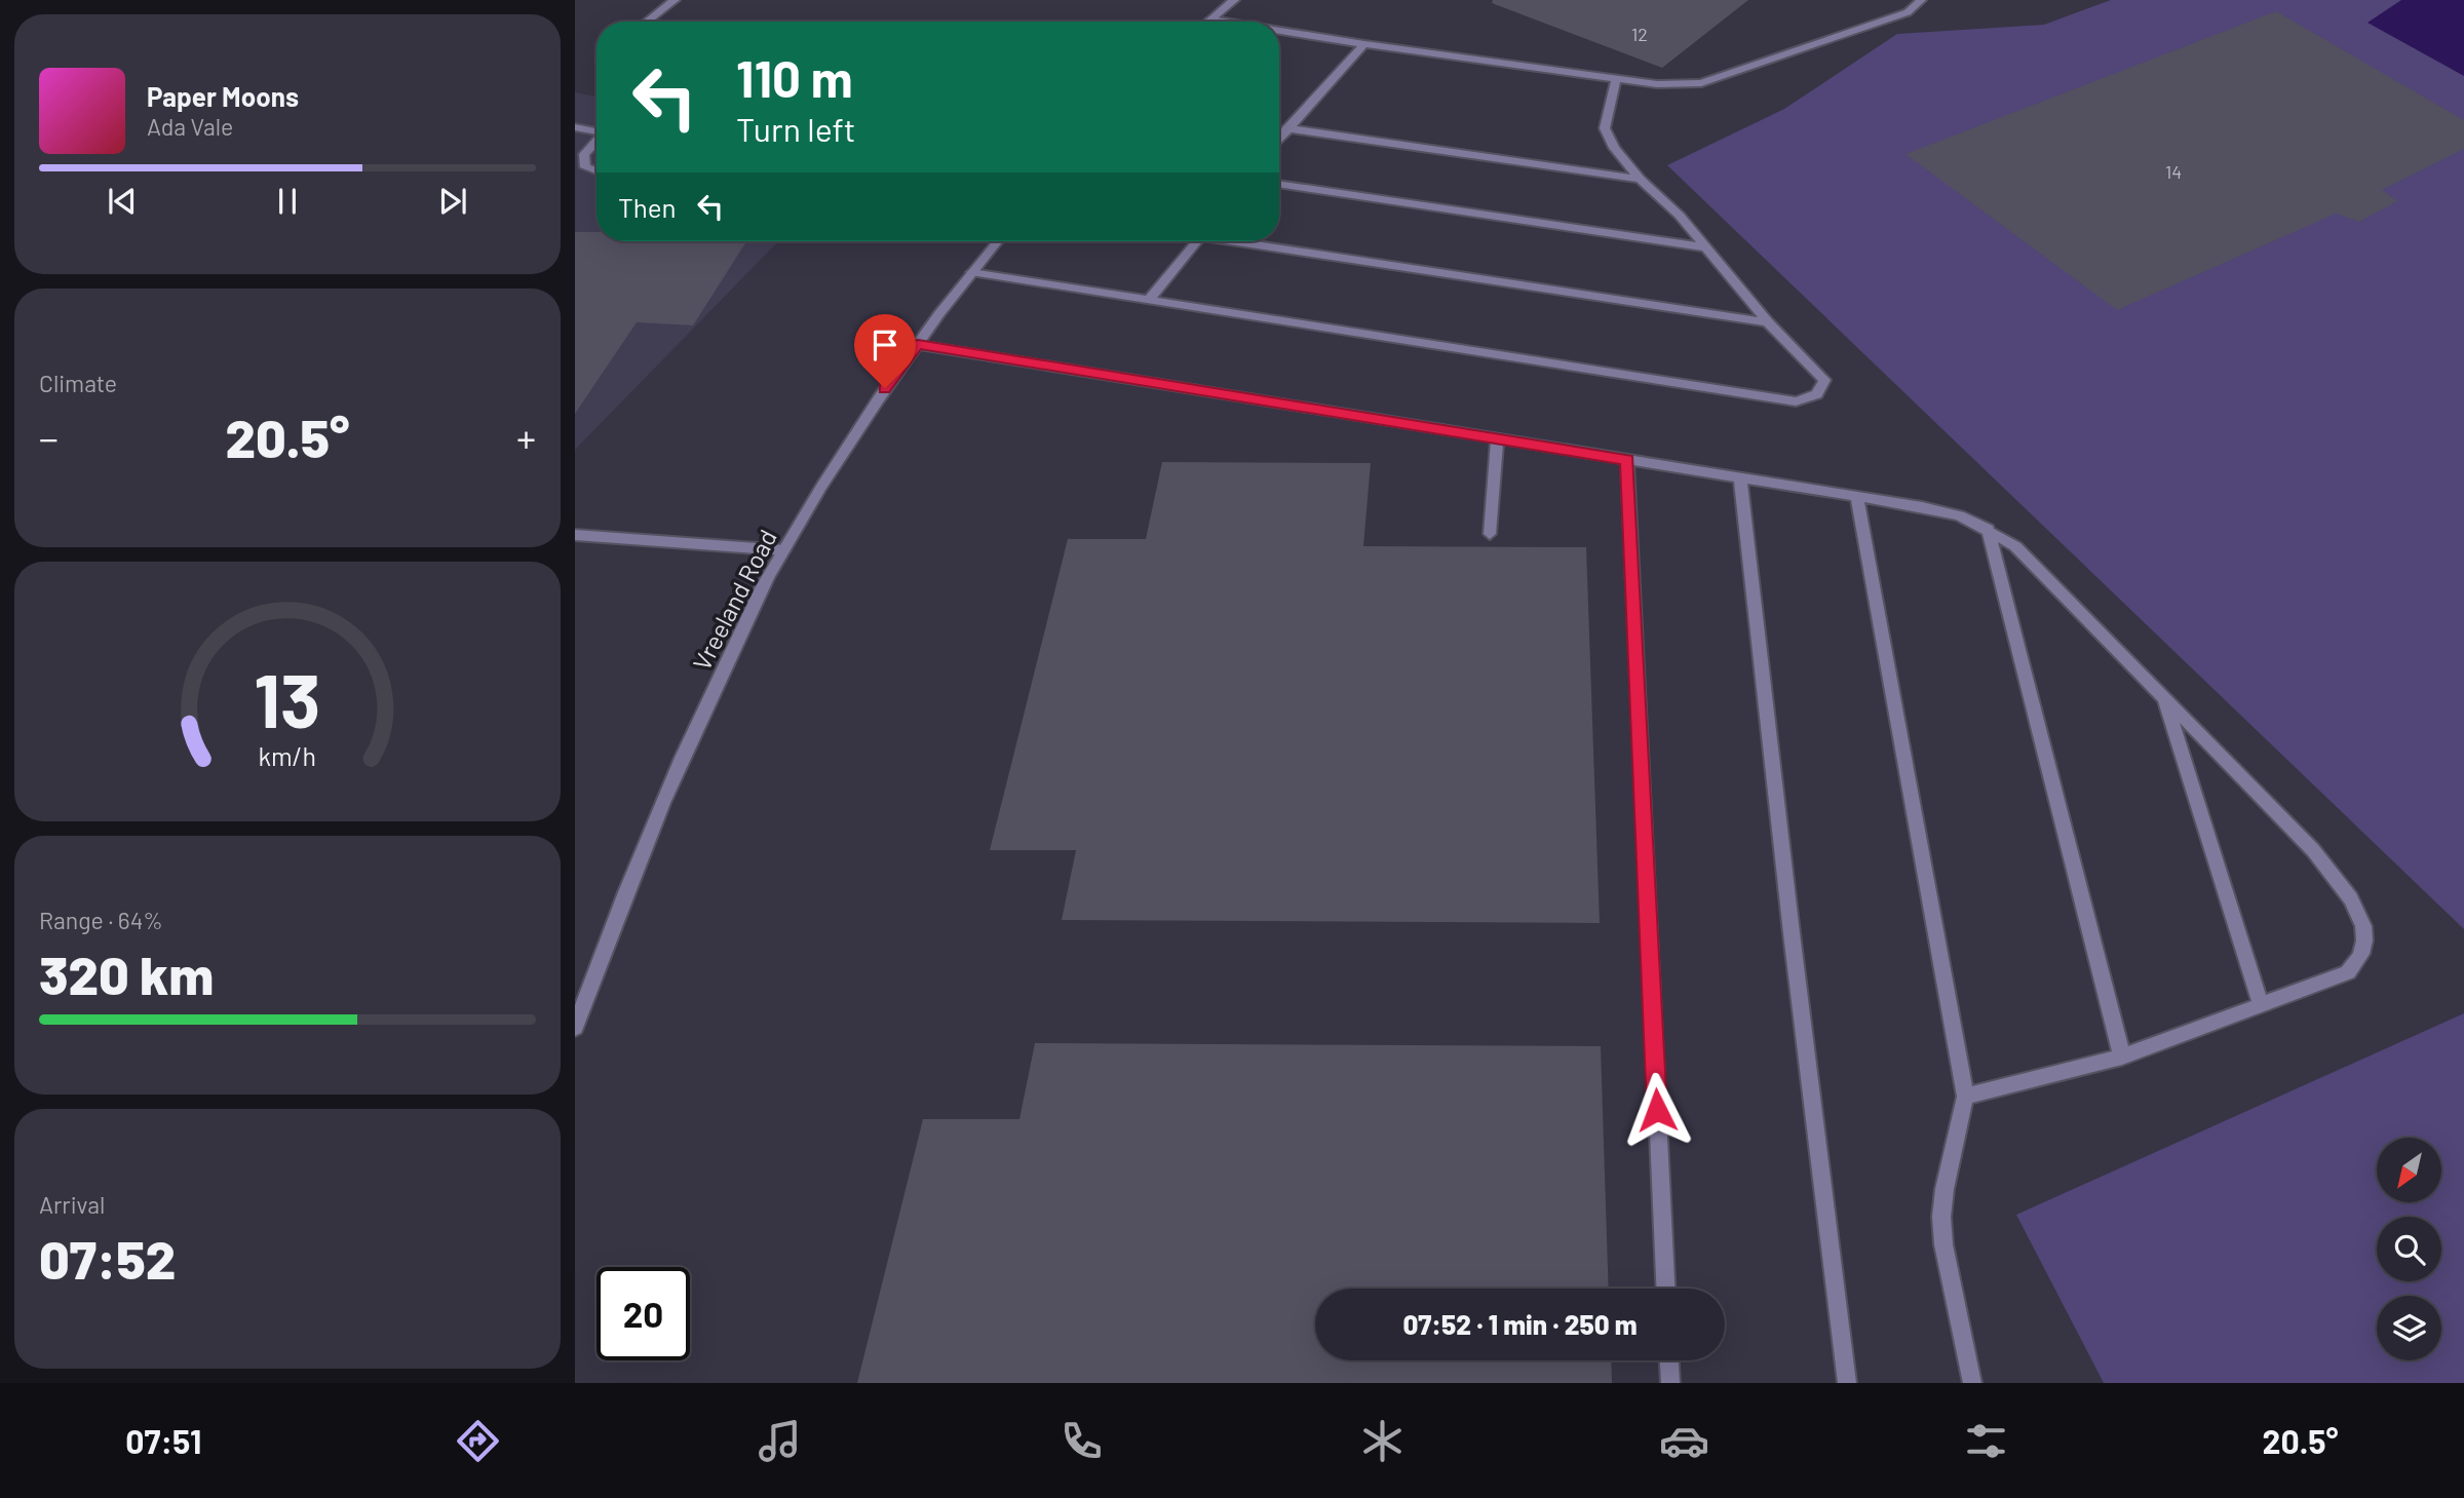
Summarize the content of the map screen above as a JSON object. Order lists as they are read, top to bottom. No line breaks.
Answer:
{"streets":{"street":["Vreeland Road"]},"house_numbers":["12","14"],"north":"bottom left","page":{"turn":["110 m","Turn left"],"song":["Paper Moons","Ada Vale"],"then":"Then","tile":["Climate",["Range · 64%","320 km"],["Arrival","07:52"]],"heat":["−","20.5°","+"],"limit":"20","trip":"07:52 · 1 min · 250 m","tabs":["07:51","20.5°"],"gauge":["13","km/h"]}}
